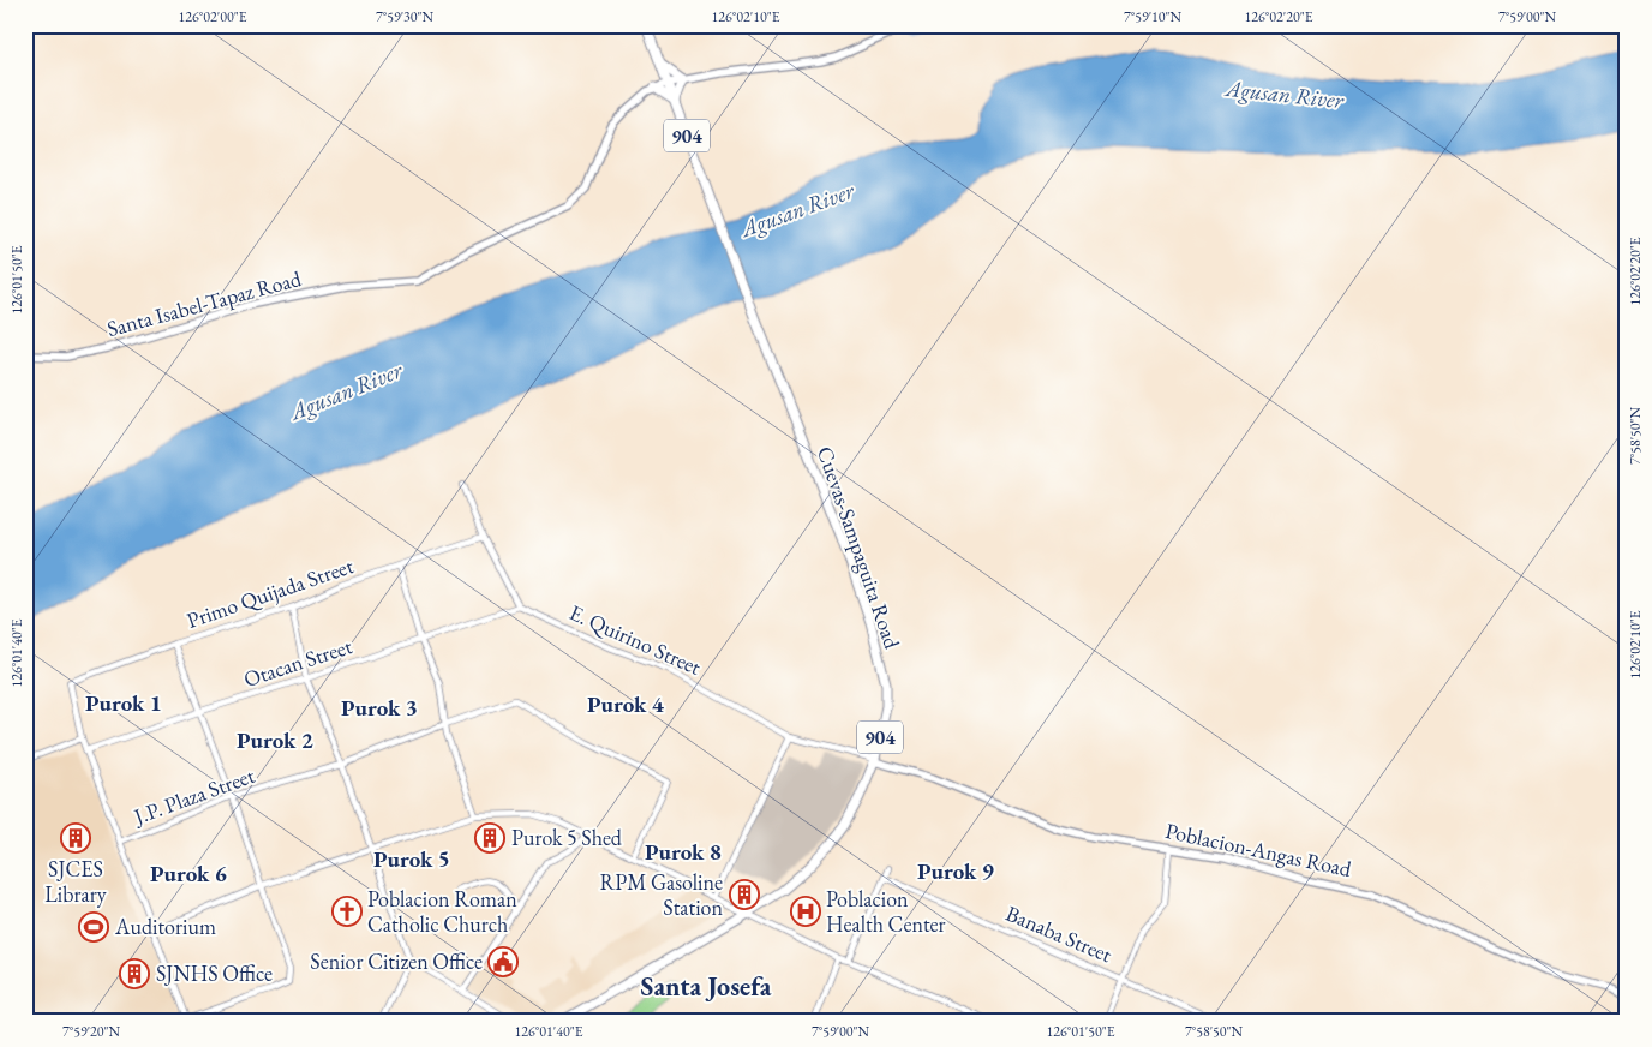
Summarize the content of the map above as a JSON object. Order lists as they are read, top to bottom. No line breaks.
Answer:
{"streets":{"main road":["904","Cuevas-Sampaguita Road"],"street":["Santa Isabel-Tapaz Road","Primo Quijada Street","E. Quirino Street","Otacan Street","J.P. Plaza Street","Poblacion-Angas Road","Banaba Street"]},"crossings":[["Santa Isabel-Tapaz Road","Cuevas-Sampaguita Road"],["Cuevas-Sampaguita Road","E. Quirino Street"],["Cuevas-Sampaguita Road","Poblacion-Angas Road"],["E. Quirino Street","Otacan Street"],["E. Quirino Street","Poblacion-Angas Road"]],"districts":["Purok 1","Purok 4","Purok 3","Purok 2","Purok 8","Purok 5","Purok 9","Purok 6","Santa Josefa"],"water":["Agusan River"],"places":{"building":["SJCES Library","Purok 5 Shed","RPM Gasoline Station","SJNHS Office"],"church":["Poblacion Roman Catholic Church"],"hospital":["Poblacion Health Center"],"sports":["Auditorium"],"public building":["Senior Citizen Office"]},"coordinates":["126°02'00\"E","7°59'30\"N","126°02'10\"E","7°59'10\"N","126°02'20\"E","7°59'00\"N","126°01'50\"E","7°58'50\"N","126°01'40\"E","7°59'20\"N"]}
